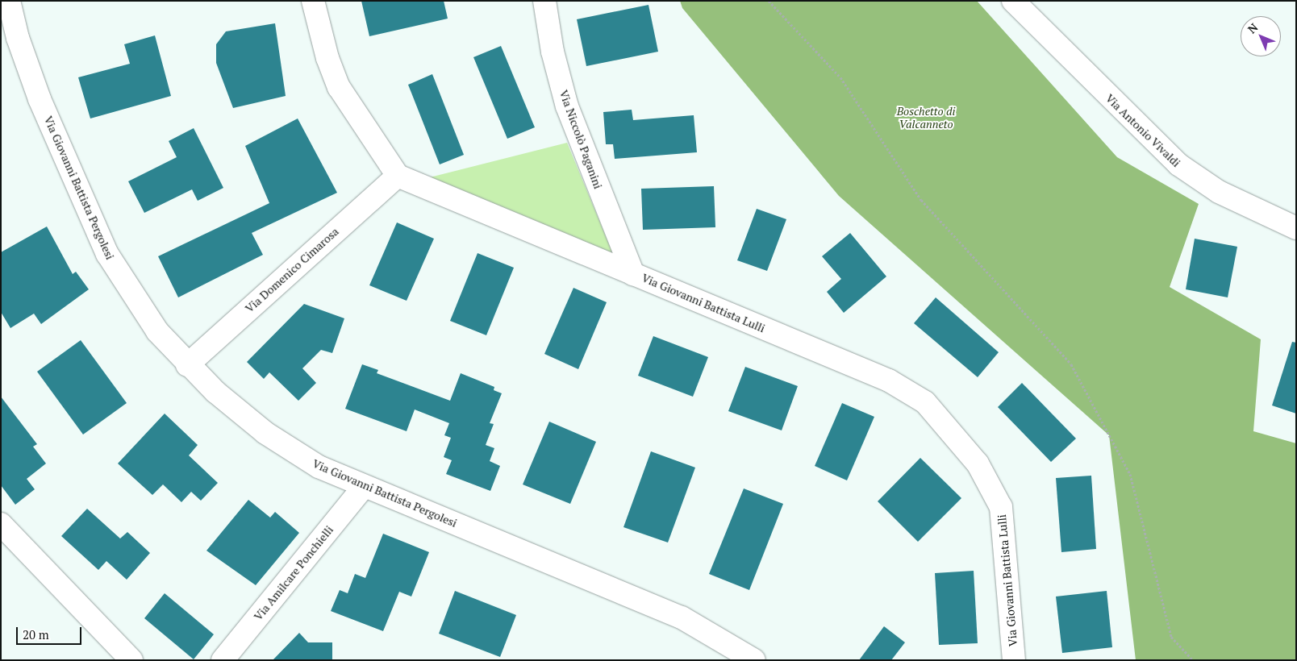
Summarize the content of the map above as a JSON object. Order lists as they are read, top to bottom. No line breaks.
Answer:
{"streets":{"street":["Via Antonio Vivaldi","Via Niccolò Paganini","Via Giovanni Battista Pergolesi","Via Domenico Cimarosa","Via Giovanni Battista Lulli","Via Amilcare Ponchielli"]},"crossings":[["Via Niccolò Paganini","Via Giovanni Battista Lulli"],["Via Giovanni Battista Pergolesi","Via Domenico Cimarosa"],["Via Giovanni Battista Pergolesi","Via Amilcare Ponchielli"],["Via Domenico Cimarosa","Via Giovanni Battista Lulli"]],"parks":["Boschetto di Valcanneto"],"scale_bar":"20 m","north":"top left"}
